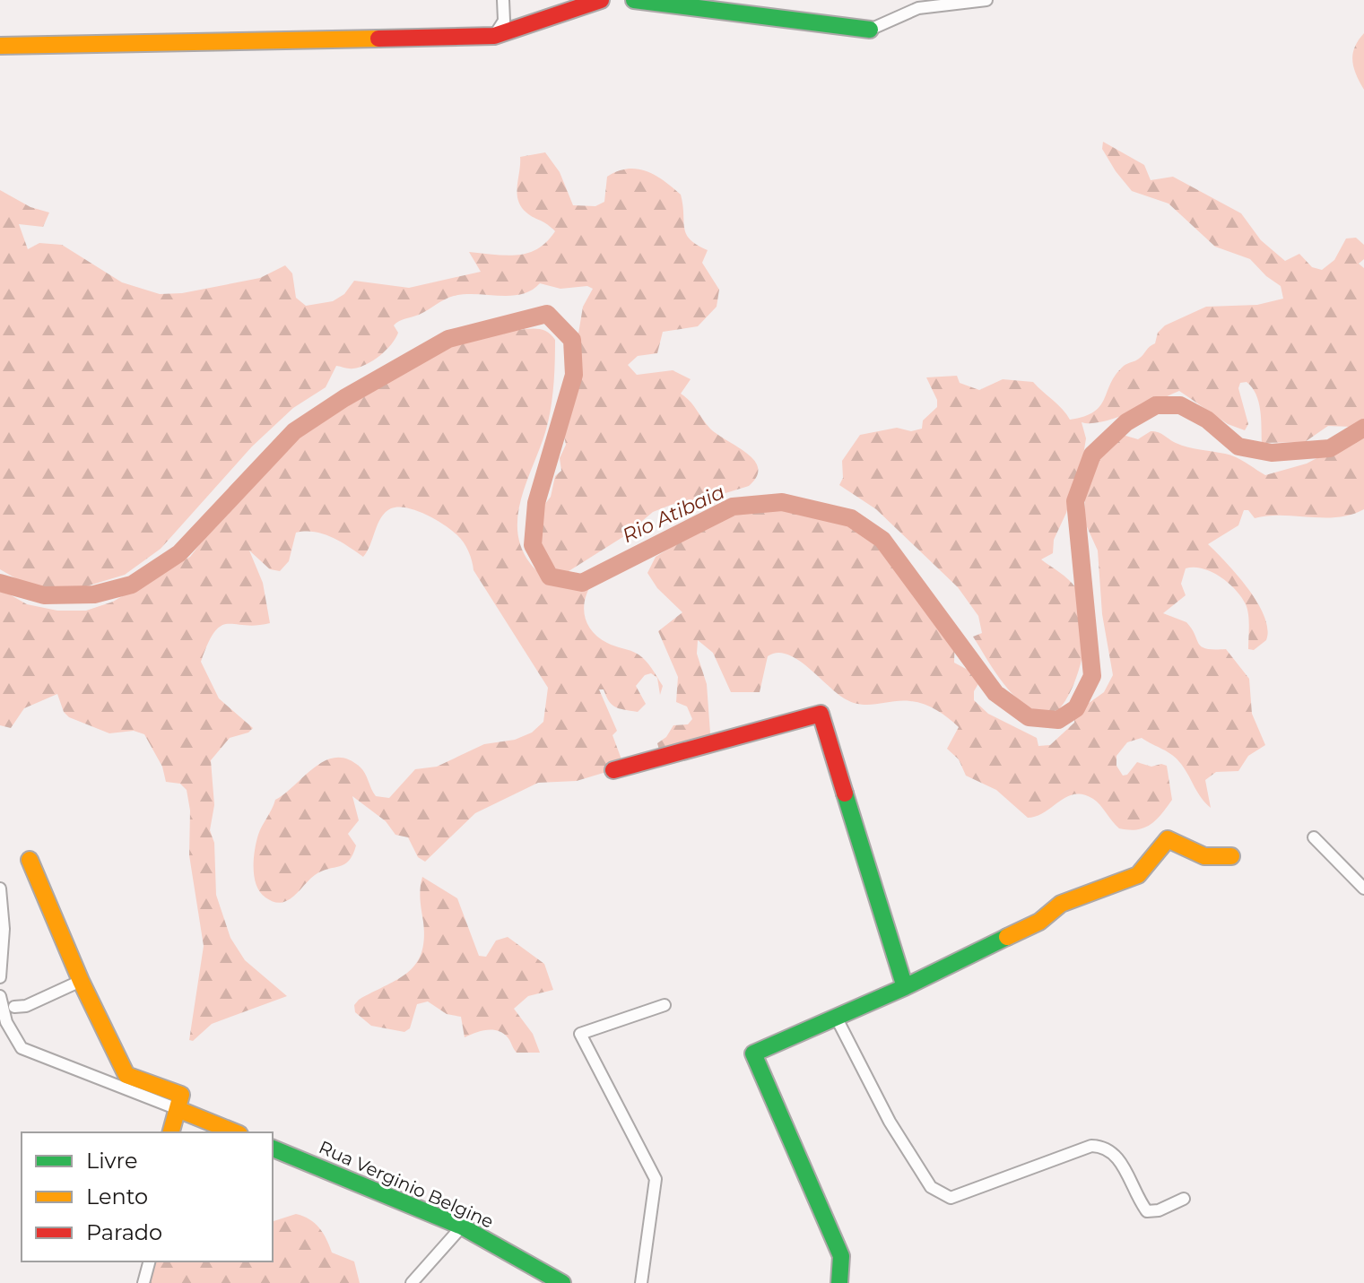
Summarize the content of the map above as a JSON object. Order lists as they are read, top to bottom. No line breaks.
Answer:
{"streets":{"main road":["Rua Verginio Belgine"]},"water":["Rio Atibaia"],"legend":["Livre","Lento","Parado"]}
